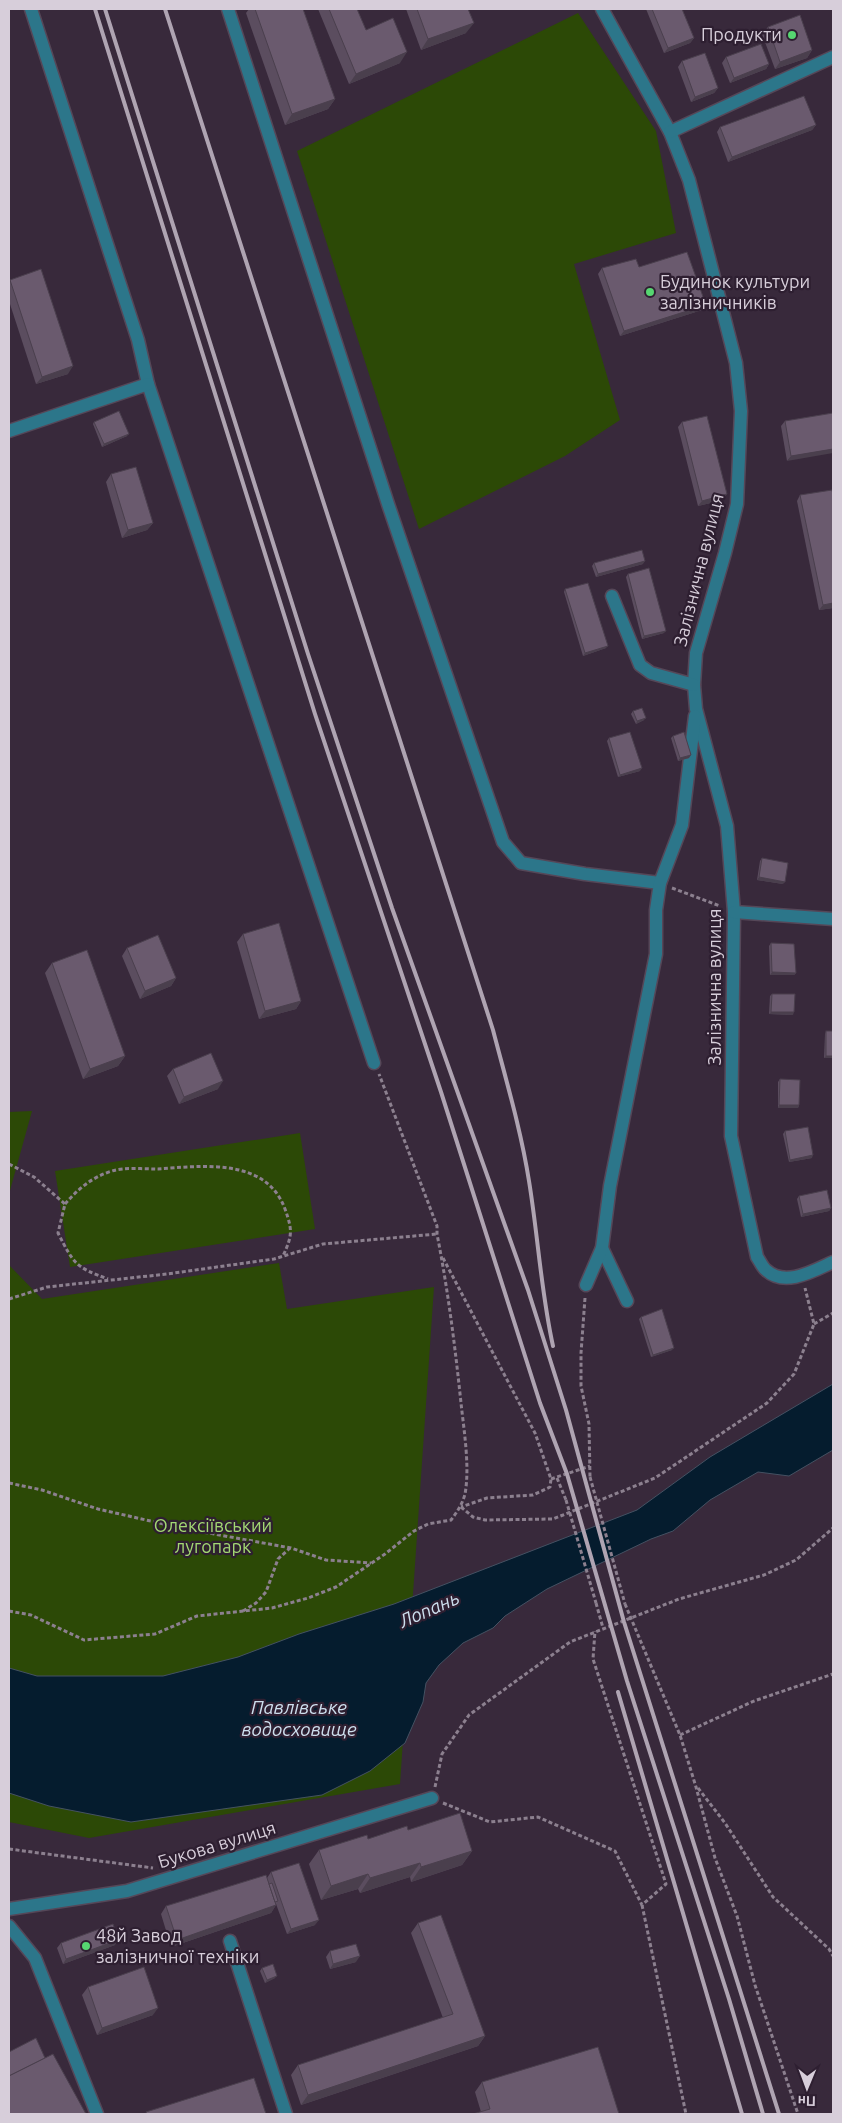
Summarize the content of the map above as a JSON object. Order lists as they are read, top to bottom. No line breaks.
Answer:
{"streets":{"street":["Залізнична вулиця","Букова вулиця"]},"water":["Лопань","Павлівське водосховище"],"parks":["Олексіївський лугопарк"],"places":["Продукти","Будинок культури залізничників","48й Завод залізничної техніки"],"north":"bottom"}
